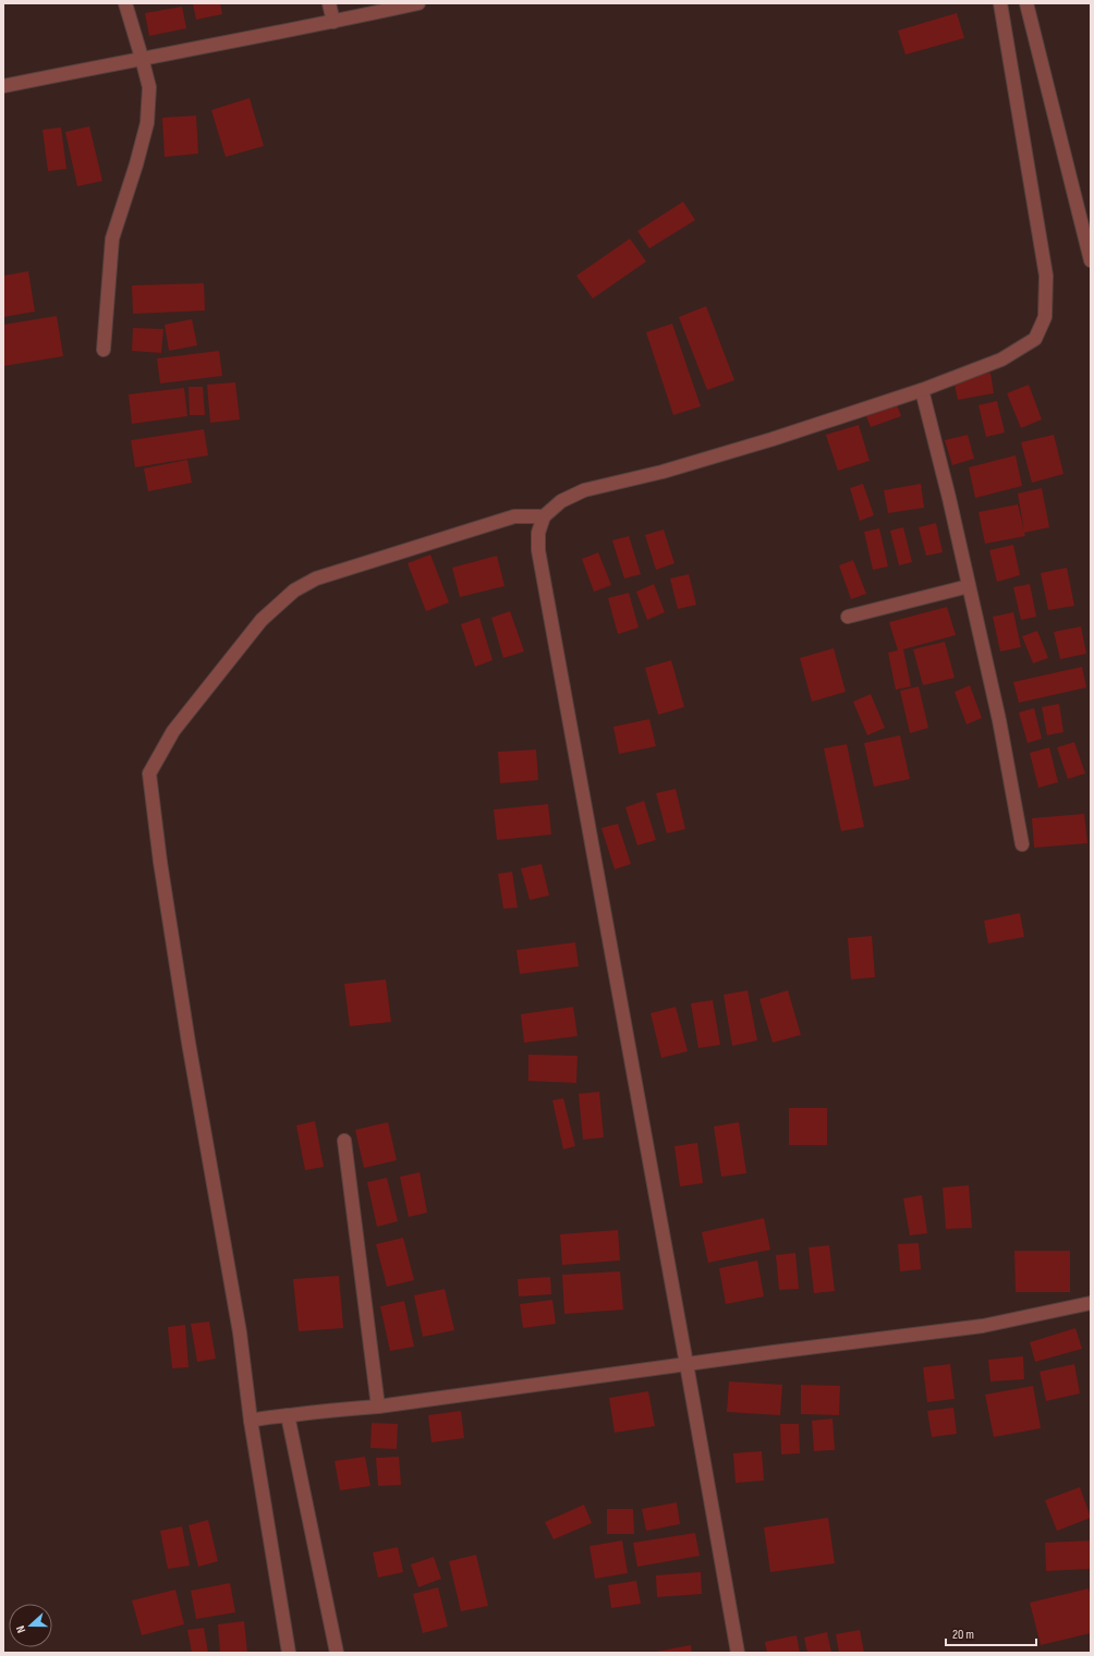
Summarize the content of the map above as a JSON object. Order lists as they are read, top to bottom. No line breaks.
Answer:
{"scale_bar":"20 m","north":"left"}
